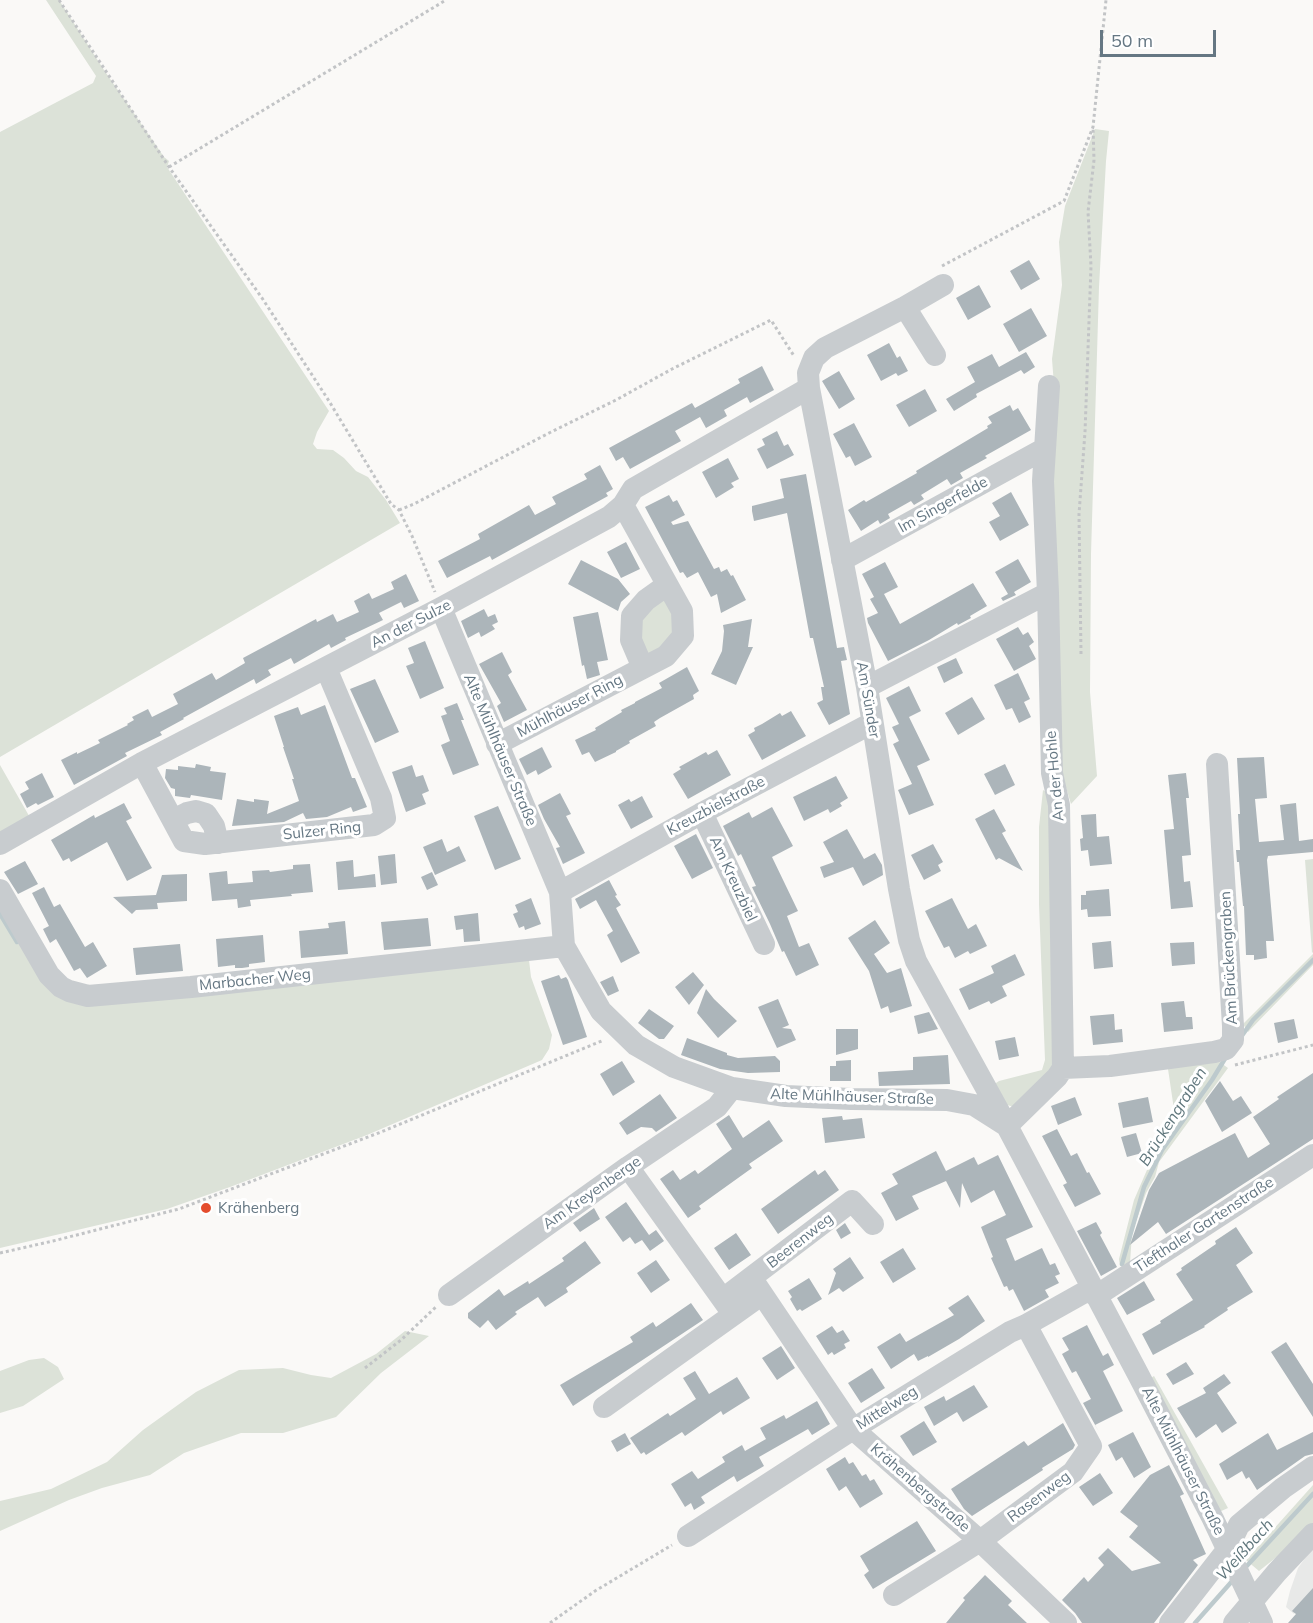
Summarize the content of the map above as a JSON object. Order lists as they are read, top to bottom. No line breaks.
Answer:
{"streets":{"street":["Im Singerfelde","An der Sulze","Am Sünder","Mühlhäuser Ring","Alte Mühlhäuser Straße","An der Hohle","Kreuzbielstraße","Sulzer Ring","Am Kreuzbiel","Am Brückengraben","Marbacher Weg","Am Kreyenberge","Tiefthaler Gartenstraße","Beerenweg","Mittelweg","Krähenbergstraße","Rasenweg"]},"crossings":[["Im Singerfelde","Am Sünder"],["Im Singerfelde","An der Hohle"],["An der Sulze","Am Sünder"],["An der Sulze","Mühlhäuser Ring"],["An der Sulze","Alte Mühlhäuser Straße"],["An der Sulze","Sulzer Ring"],["Am Sünder","Alte Mühlhäuser Straße"],["Am Sünder","Kreuzbielstraße"],["Mühlhäuser Ring","Alte Mühlhäuser Straße"],["Alte Mühlhäuser Straße","Kreuzbielstraße"],["Alte Mühlhäuser Straße","Marbacher Weg"],["Alte Mühlhäuser Straße","Am Kreyenberge"],["Alte Mühlhäuser Straße","Tiefthaler Gartenstraße"],["Alte Mühlhäuser Straße","Mittelweg"],["An der Hohle","Am Brückengraben"],["Kreuzbielstraße","Am Kreuzbiel"],["Tiefthaler Gartenstraße","Mittelweg"],["Beerenweg","Krähenbergstraße"],["Mittelweg","Krähenbergstraße"],["Mittelweg","Rasenweg"],["Krähenbergstraße","Rasenweg"]],"water":["Brückengraben","Weißbach"],"places":["Krähenberg"],"scale_bar":"50 m"}
